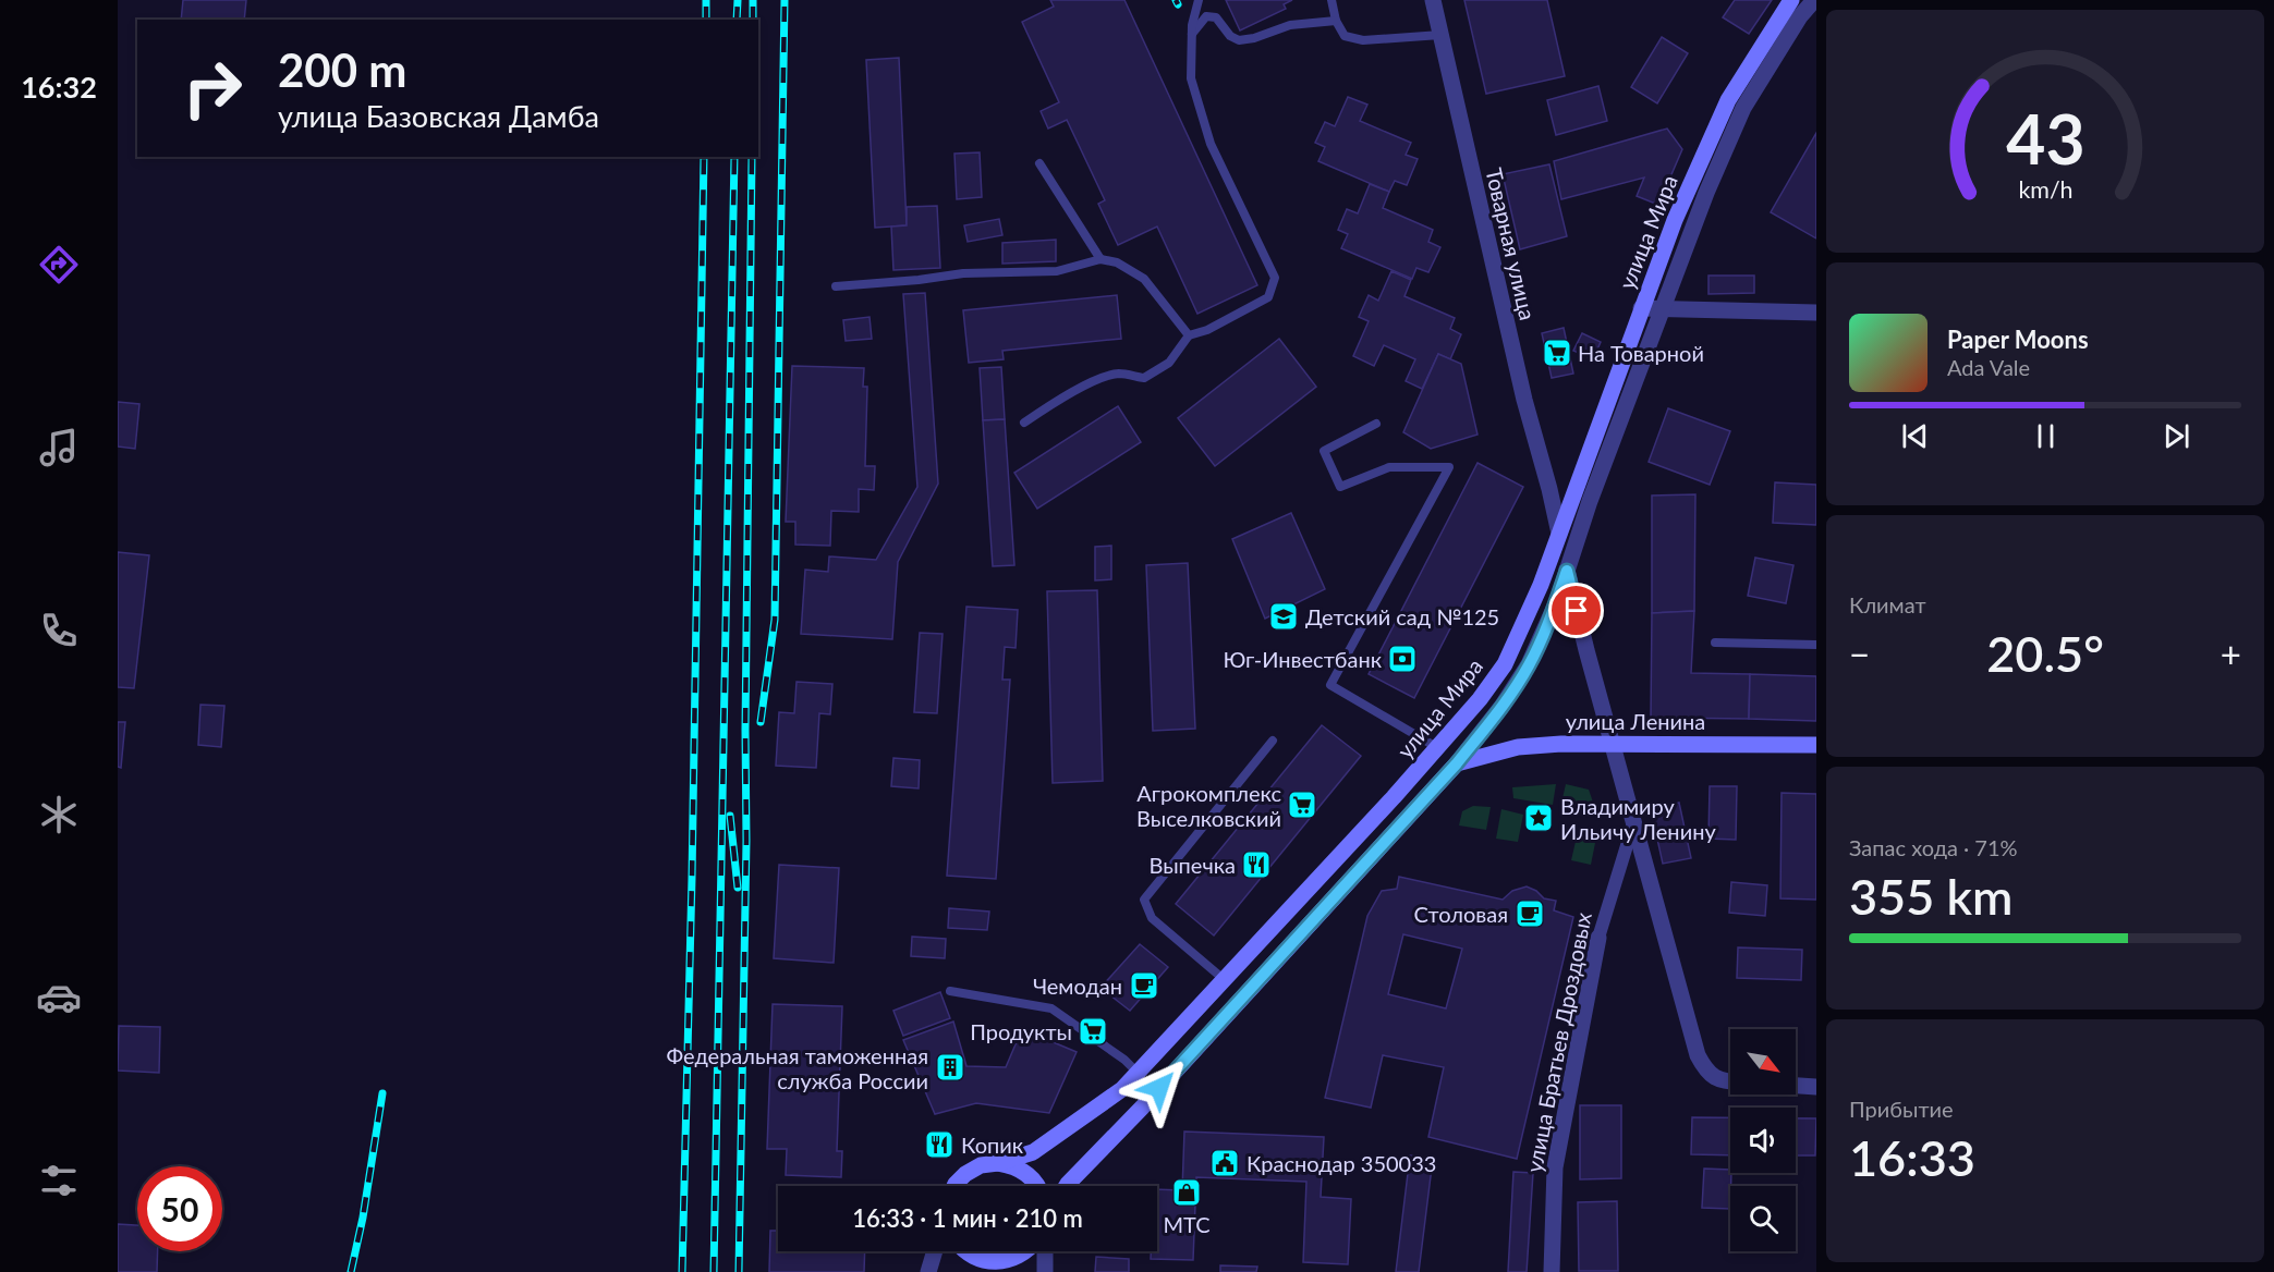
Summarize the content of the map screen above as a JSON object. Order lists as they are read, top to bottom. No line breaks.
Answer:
{"streets":{"main road":["улица Мира","улица Ленина"],"street":["Товарная улица","улица Братьев Дроздовых"]},"crossings":[["улица Мира","Товарная улица"],["улица Мира","улица Ленина"],["Товарная улица","улица Ленина"],["Товарная улица","улица Братьев Дроздовых"]],"places":{"supermarket":["На Товарной","Агрокомплекс Выселковский","Продукты"],"school or university":["Детский сад №125"],"bank":["Юг-Инвестбанк"],"place":["Владимиру Ильичу Ленину"],"restaurant":["Выпечка","Копик"],"cafe":["Столовая","Чемодан"],"building":["Федеральная таможенная служба России"],"public building":["Краснодар 350033"],"shop":["МТС"]},"north":"bottom right","page":{"tabs":"16:32","turn":["200 m","улица Базовская Дамба"],"song":["Paper Moons","Ada Vale"],"tile":["Климат",["Запас хода · 71%","355 km"],["Прибытие","16:33"]],"heat":["−","20.5°","+"],"limit":"50","trip":"16:33 · 1 мин · 210 m","gauge":["43","km/h"]}}
